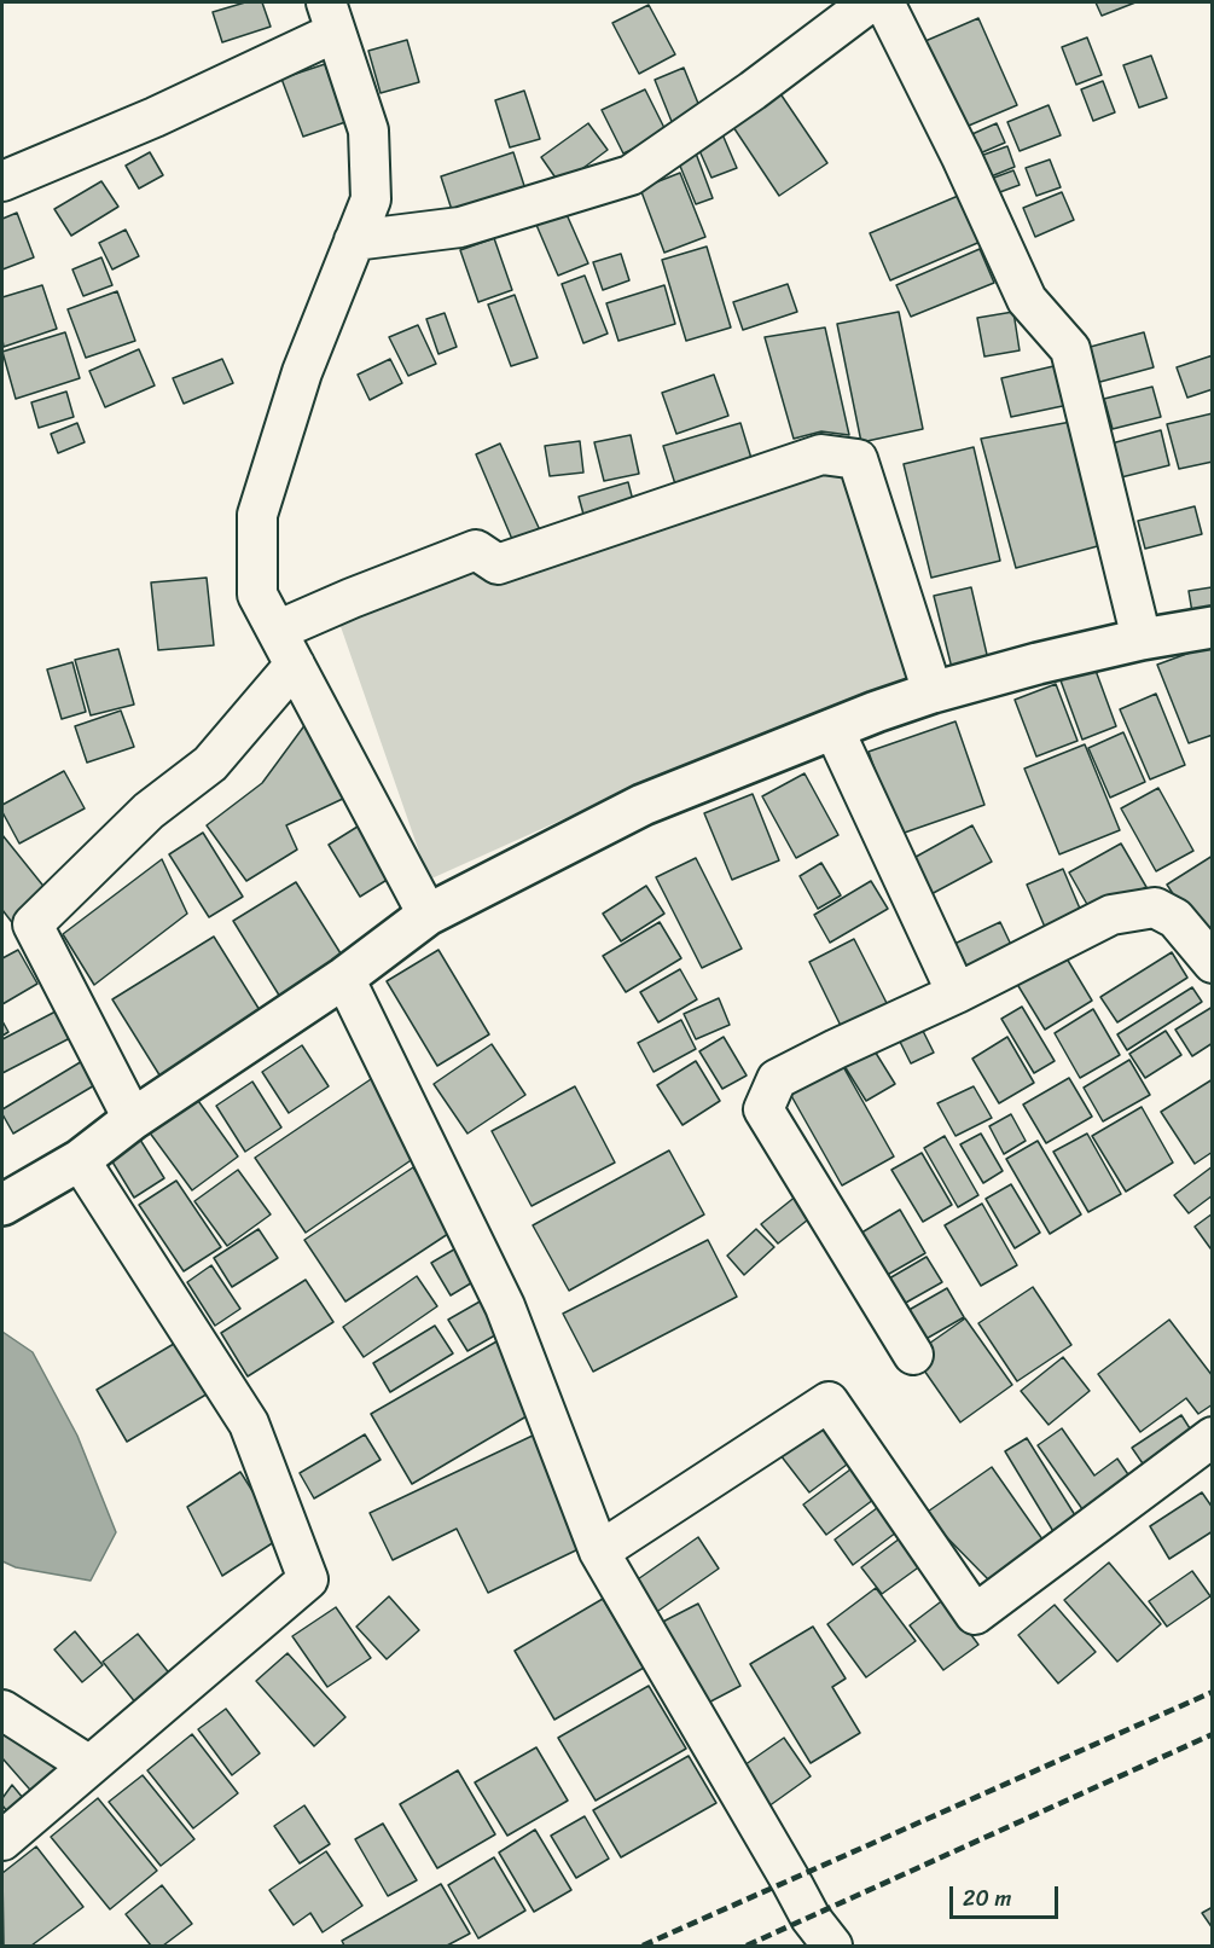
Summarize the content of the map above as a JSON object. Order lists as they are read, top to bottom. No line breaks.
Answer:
{"scale_bar":"20 m"}
